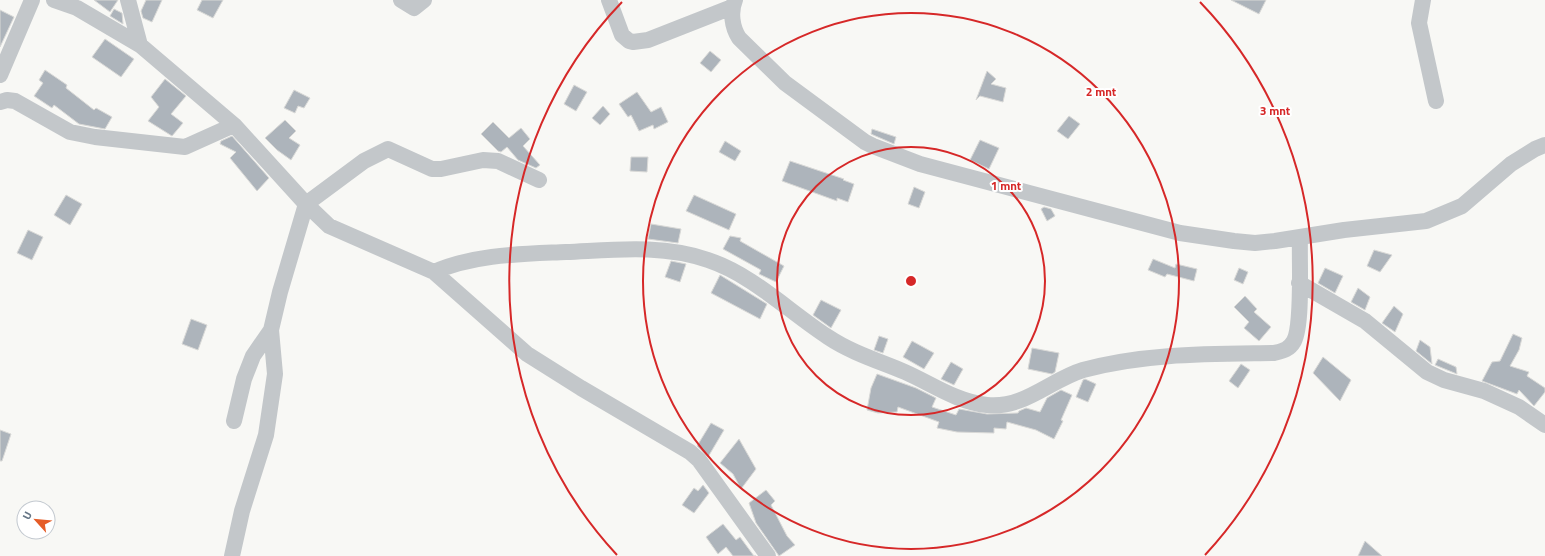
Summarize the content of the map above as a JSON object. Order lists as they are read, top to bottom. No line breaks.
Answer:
{"north":"top left","rings":["2 mnt","3 mnt","1 mnt"]}
